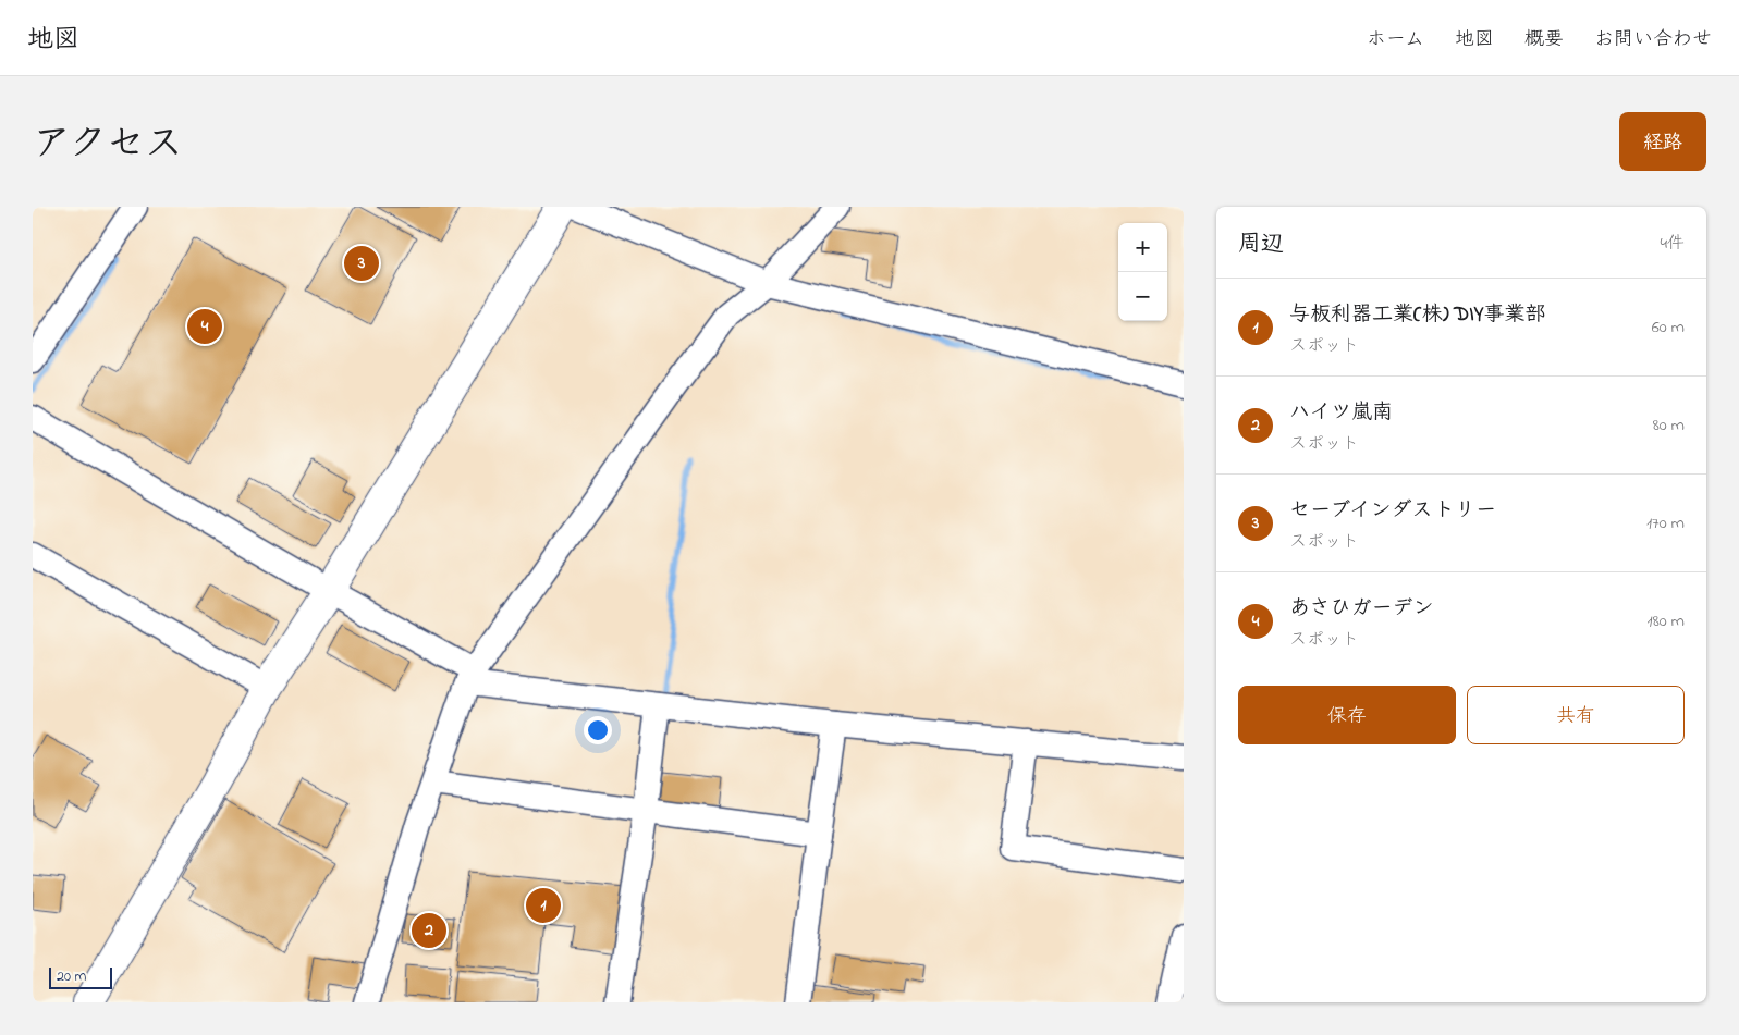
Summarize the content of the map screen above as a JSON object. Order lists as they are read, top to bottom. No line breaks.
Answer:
{"scale_bar":"20 m","page":{"header":"地図","nav":["ホーム","地図","概要","お問い合わせ"],"title":"アクセス","buttons":["経路",["保存","共有"]],"heading":["周辺","4件"],"map_buttons":["+","−"],"pins":["3","4","1","2"],"list":[{"mark":"1","name":"与板利器工業(株) DIY事業部","note":"スポット","value":"60 m"},{"mark":"2","name":"ハイツ嵐南","note":"スポット","value":"80 m"},{"mark":"3","name":"セーブインダストリー","note":"スポット","value":"170 m"},{"mark":"4","name":"あさひガーデン","note":"スポット","value":"180 m"}],"scale":"20 m"}}
